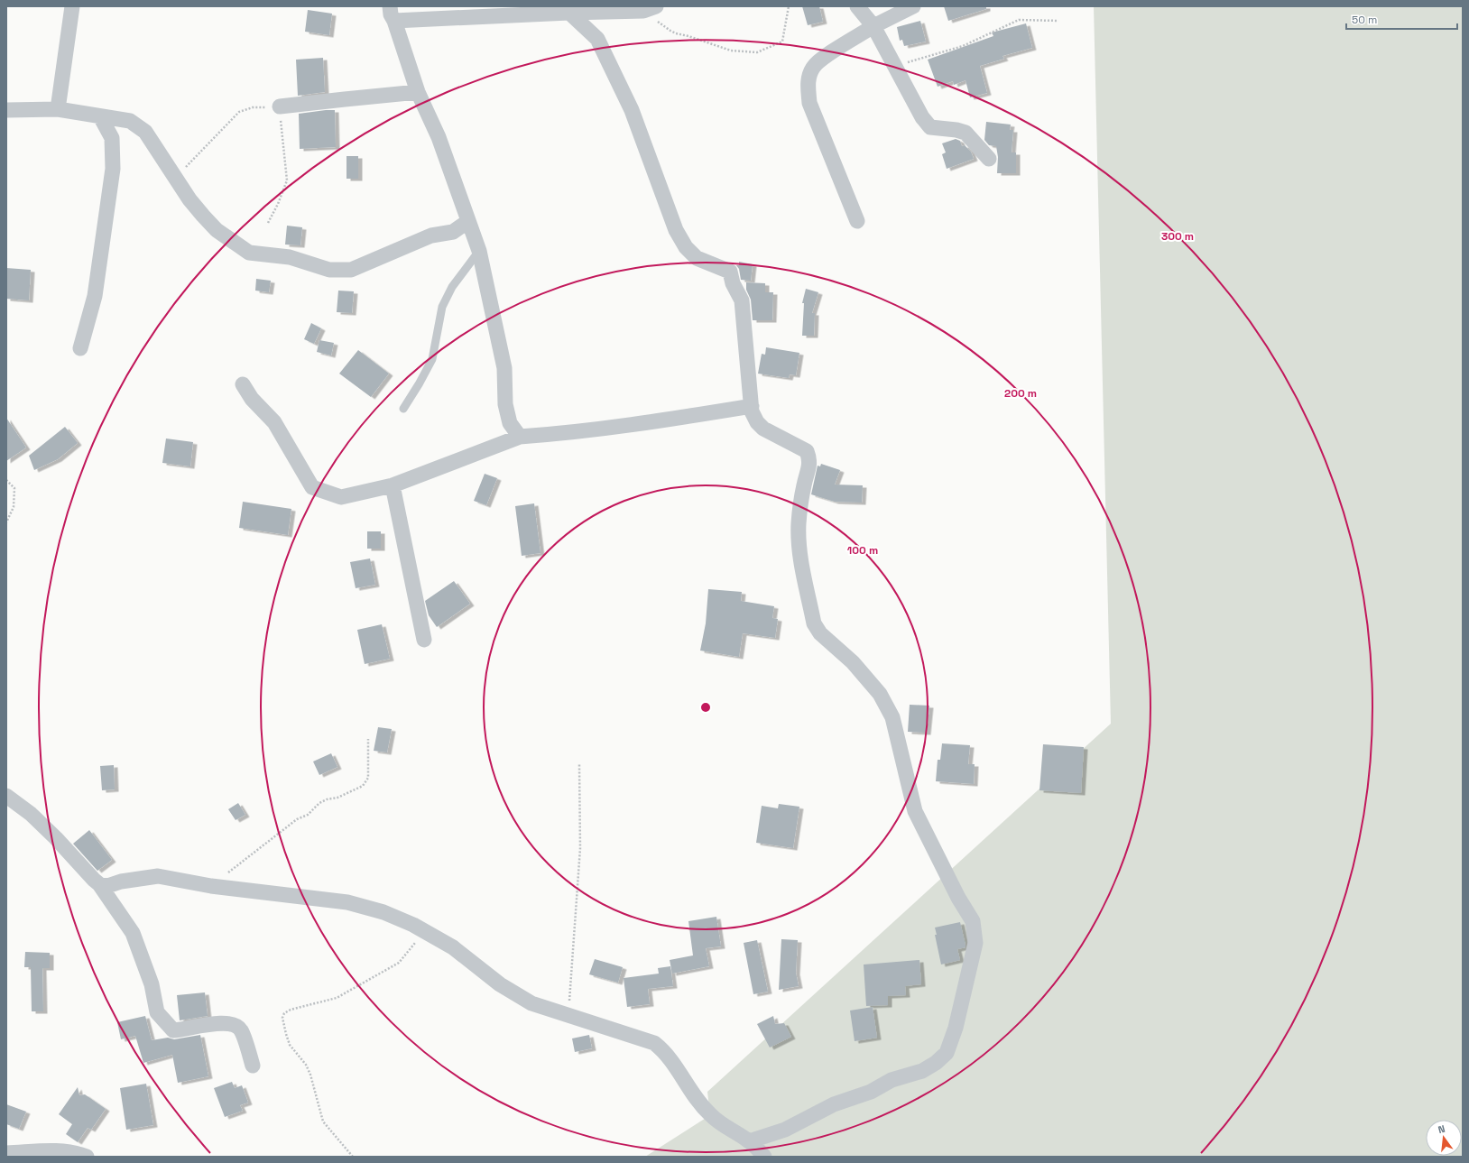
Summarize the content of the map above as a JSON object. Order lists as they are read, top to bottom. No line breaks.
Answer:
{"scale_bar":"50 m","north":"top","rings":["300 m","200 m","100 m"]}
